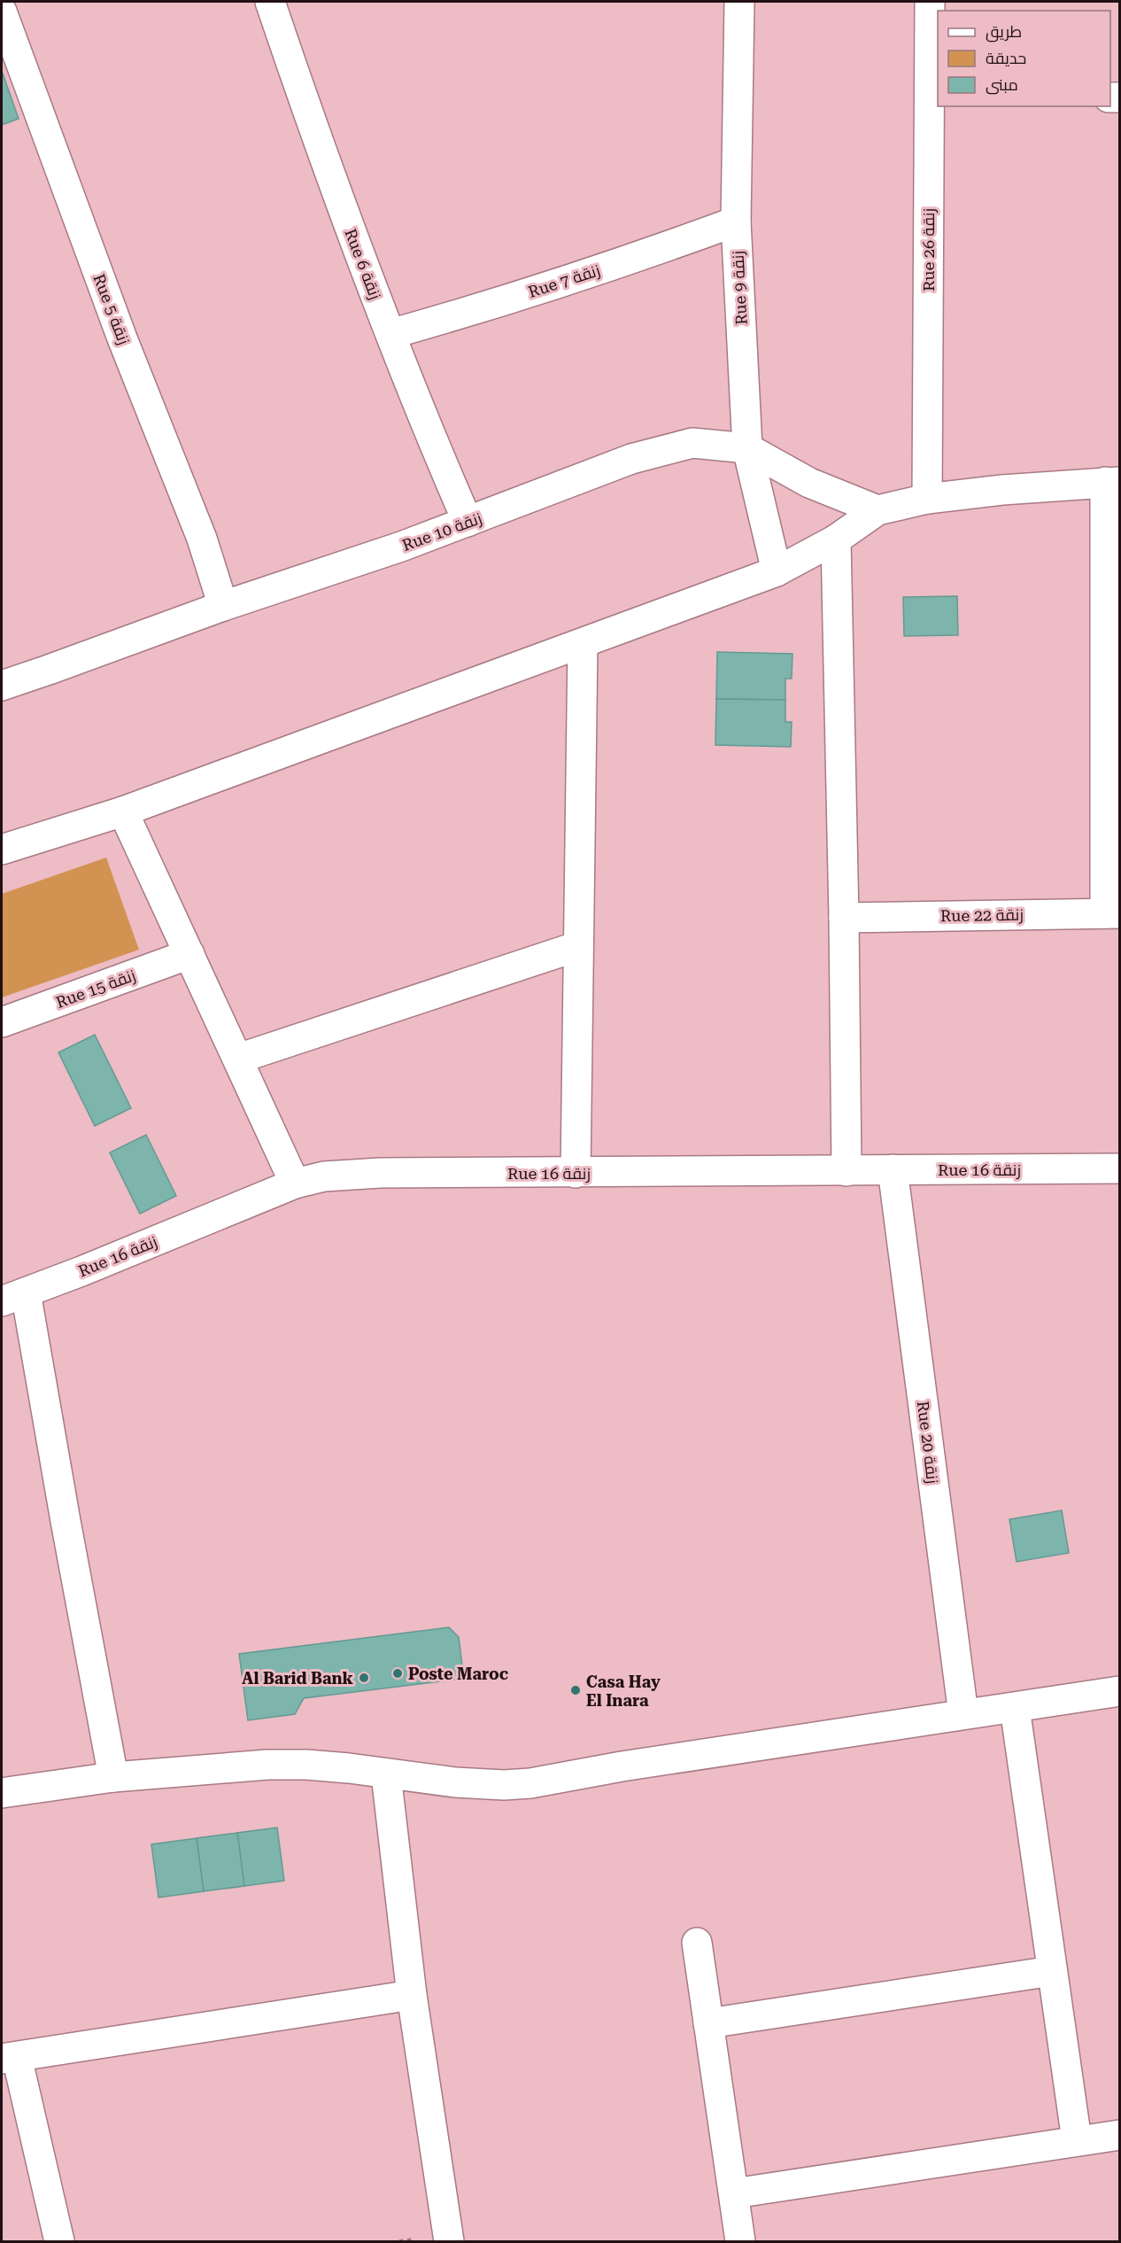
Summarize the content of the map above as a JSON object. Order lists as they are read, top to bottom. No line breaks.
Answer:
{"streets":{"street":["Rue 26 زنقة","Rue 6 زنقة","Rue 7 زنقة","Rue 9 زنقة","Rue 5 زنقة","Rue 10 زنقة","Rue 22 زنقة","Rue 15 زنقة","Rue 16 زنقة","Rue 20 زنقة"]},"crossings":[["Rue 6 زنقة","Rue 7 زنقة"],["Rue 6 زنقة","Rue 10 زنقة"],["Rue 7 زنقة","Rue 9 زنقة"],["Rue 9 زنقة","Rue 10 زنقة"],["Rue 5 زنقة","Rue 10 زنقة"],["Rue 16 زنقة","Rue 20 زنقة"]],"places":["Poste Maroc","Al Barid Bank","Casa Hay El Inara"],"legend":["طريق","حديقة","مبنى"]}
